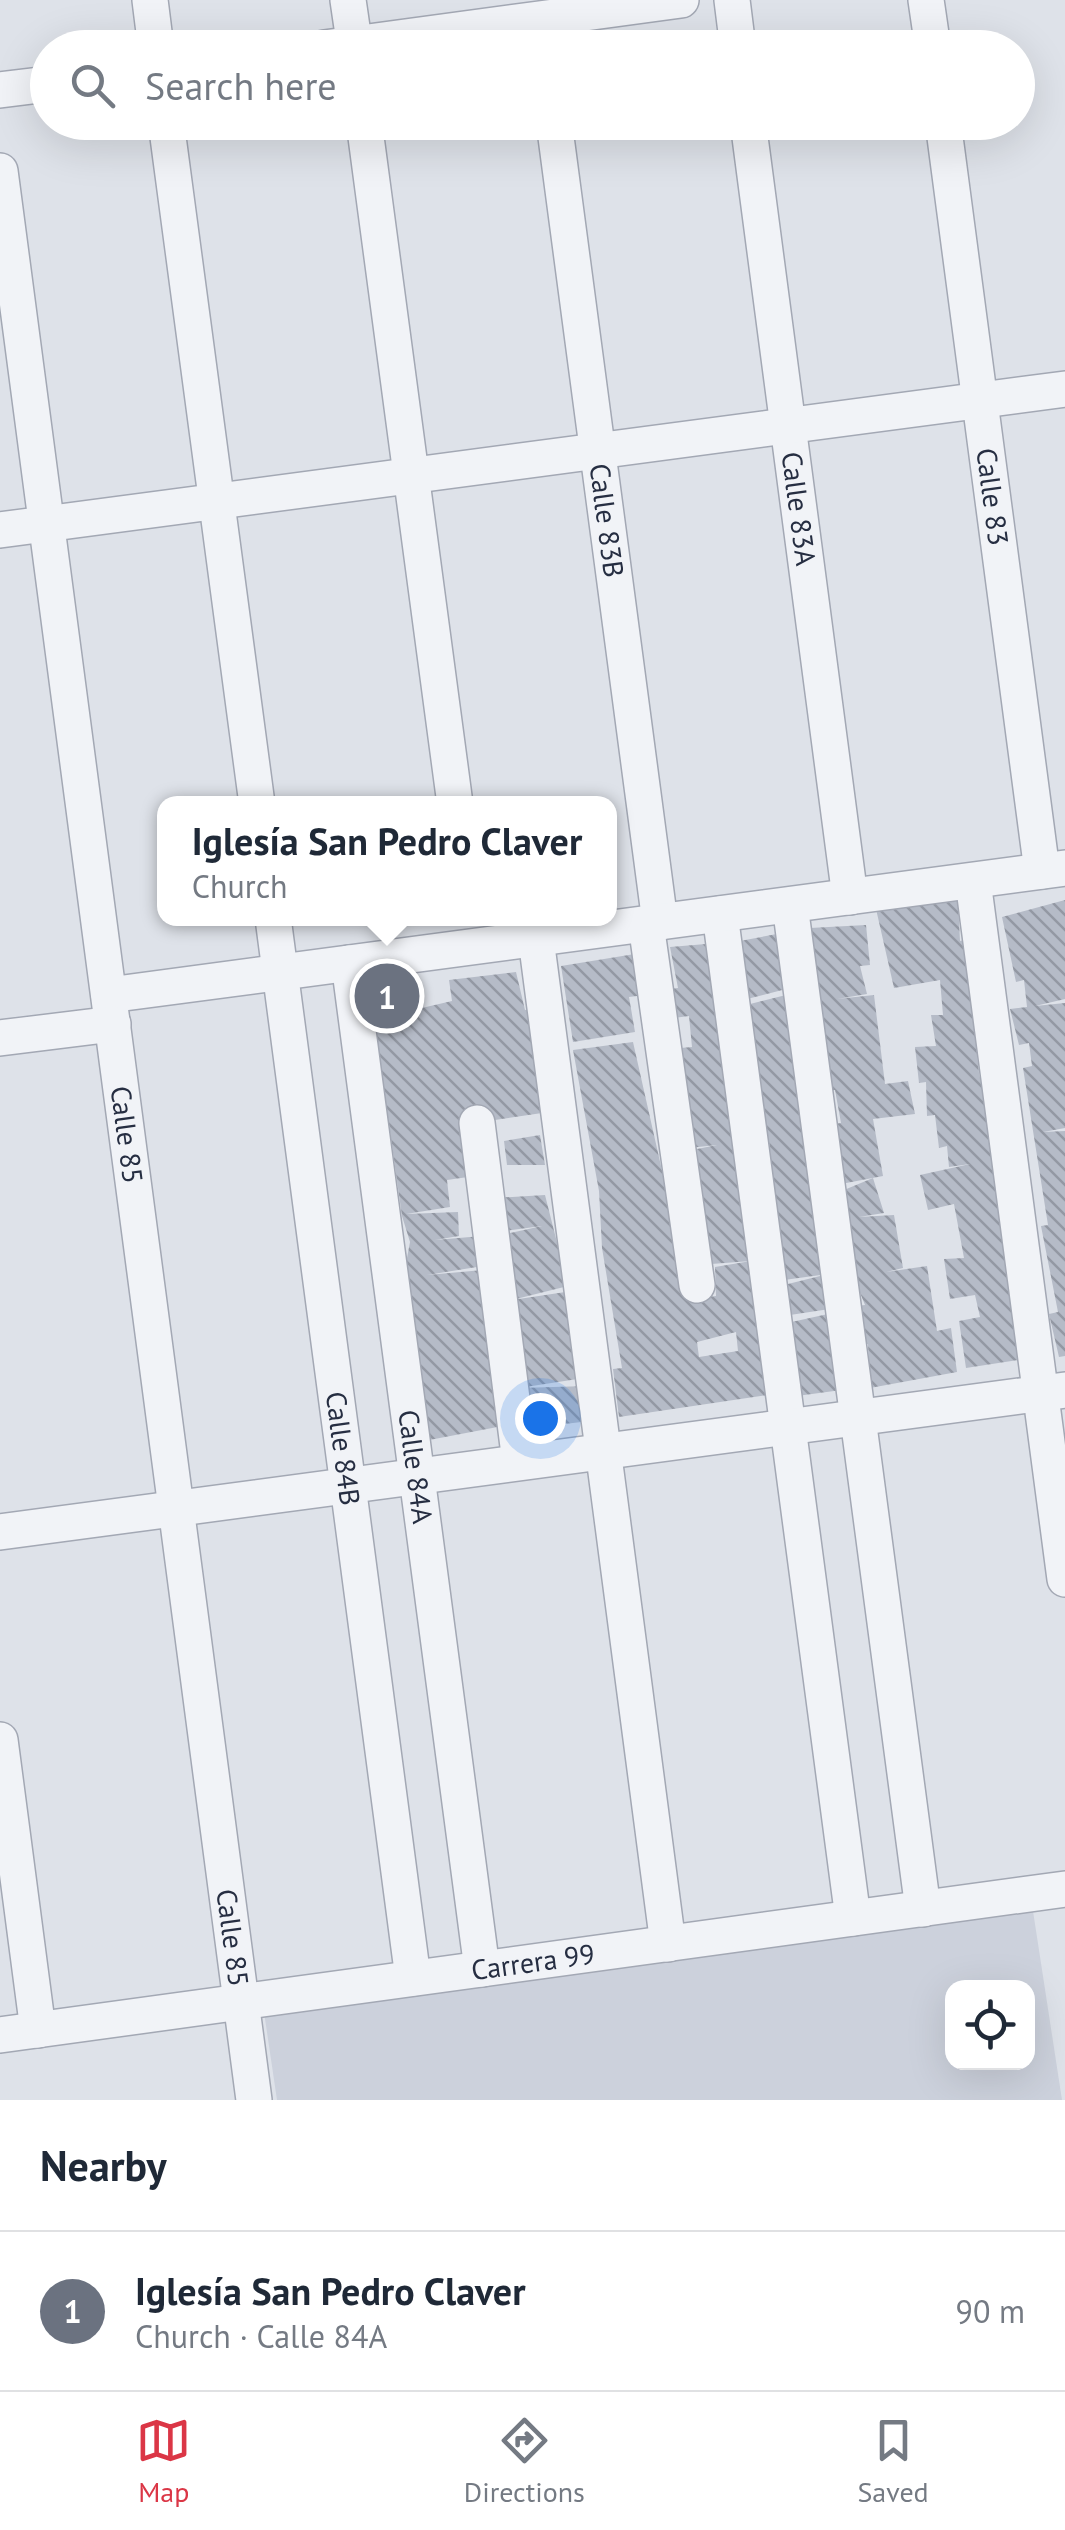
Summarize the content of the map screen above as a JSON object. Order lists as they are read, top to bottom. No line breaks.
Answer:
{"streets":{"street":["Calle 83","Calle 83A","Calle 83B","Calle 85","Calle 84B","Calle 84A","Carrera 99"]},"crossings":[["Calle 85","Carrera 99"],["Calle 84B","Carrera 99"],["Calle 84A","Carrera 99"]],"page":{"search":"Search here","popup":["Iglesía San Pedro Claver","Church"],"pins":"1","heading":"Nearby","list":[{"mark":"1","name":"Iglesía San Pedro Claver","note":"Church · Calle 84A","value":"90 m"}],"nav":["Map","Directions","Saved"]}}
